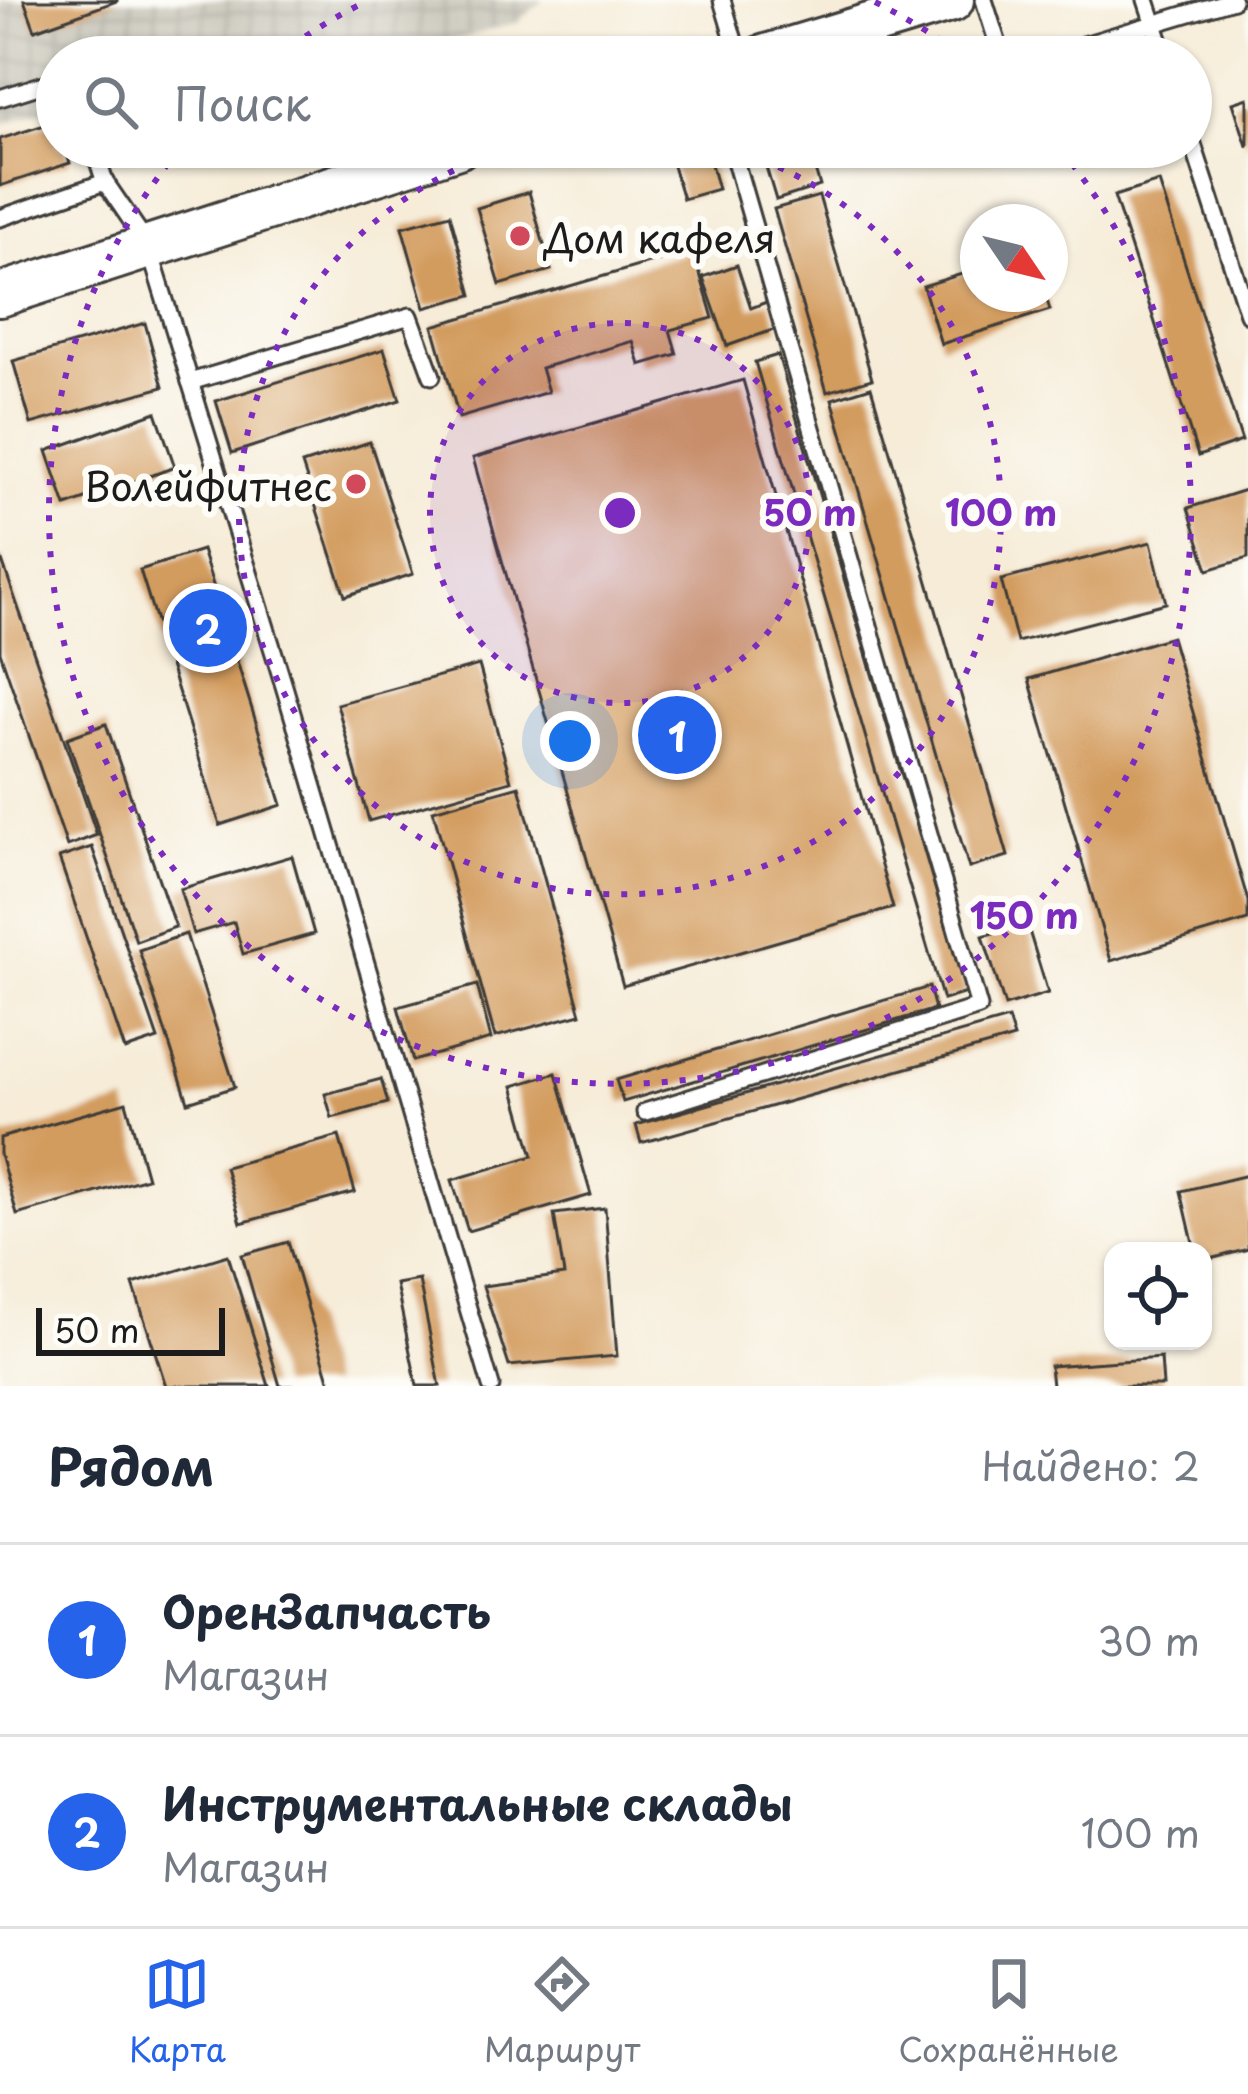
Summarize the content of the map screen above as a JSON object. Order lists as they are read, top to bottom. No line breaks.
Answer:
{"places":["Дом кафеля","Волейфитнес"],"scale_bar":"50 m","north":"bottom right","page":{"search":"Поиск","pins":["2","1"],"scale":"50 m","heading":["Рядом","Найдено: 2"],"list":[{"mark":"1","name":"ОренЗапчасть","note":"Магазин","value":"30 m"},{"mark":"2","name":"Инструментальные склады","note":"Магазин","value":"100 m"}],"nav":["Карта","Маршрут","Сохранённые"]},"rings":["50 m","100 m","150 m"]}
